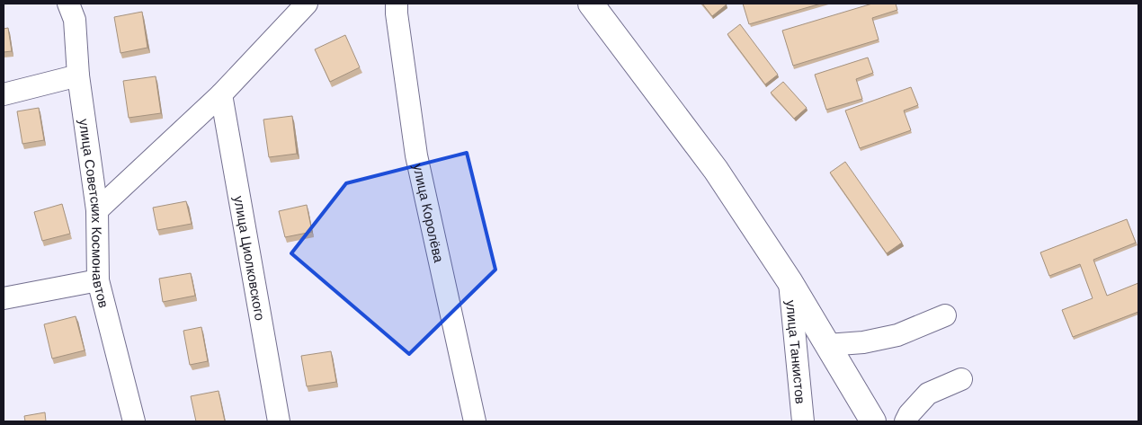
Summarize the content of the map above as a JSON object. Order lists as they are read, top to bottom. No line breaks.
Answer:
{"streets":{"street":["улица Советских Космонавтов","улица Королёва","улица Циолковского","улица Танкистов"]}}
